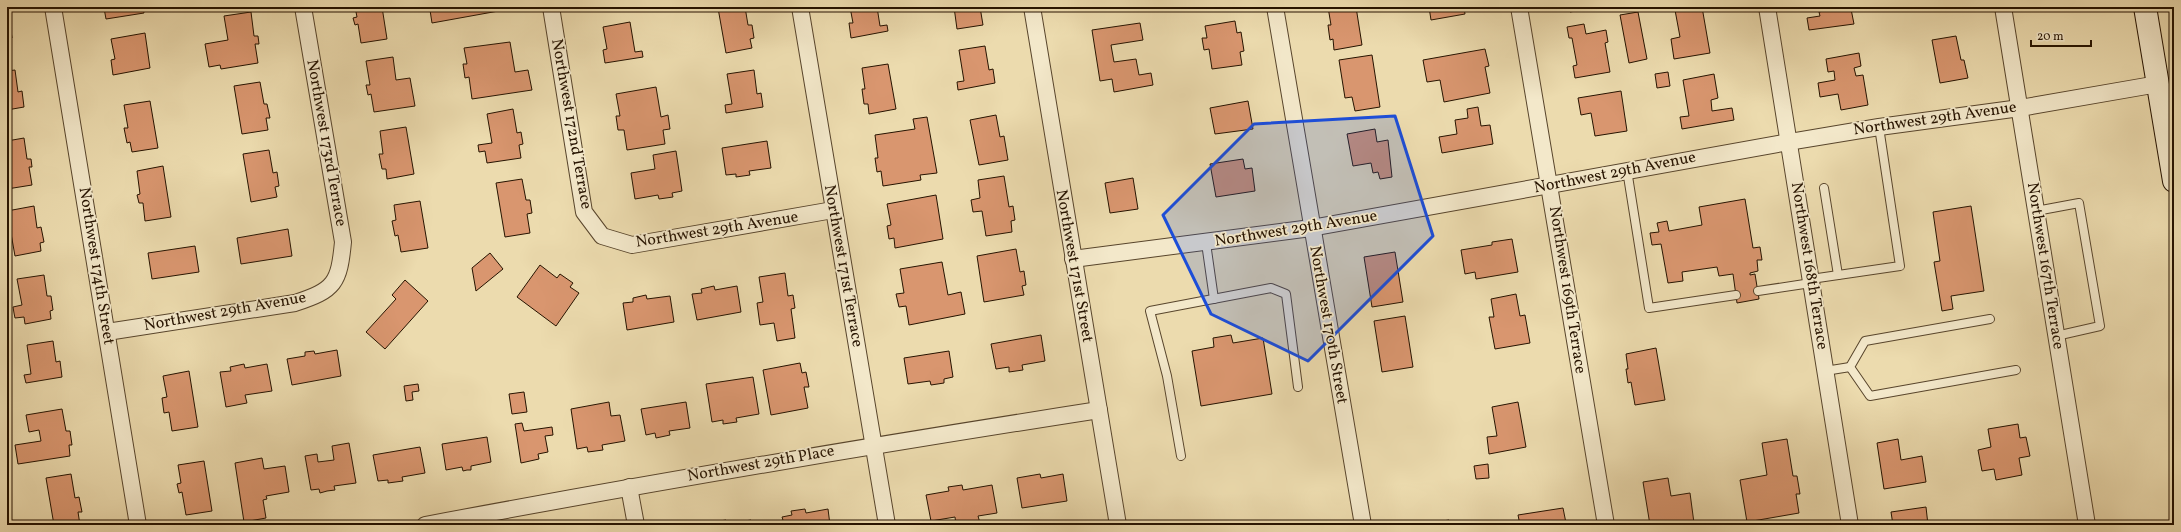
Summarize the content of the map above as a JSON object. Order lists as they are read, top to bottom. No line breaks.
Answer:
{"streets":{"street":["Northwest 29th Avenue","Northwest 172nd Terrace","Northwest 173rd Terrace","Northwest 174th Street","Northwest 171st Terrace","Northwest 171st Street","Northwest 168th Terrace","Northwest 167th Terrace","Northwest 169th Terrace","Northwest 170th Street","Northwest 29th Place"]},"crossings":[["Northwest 29th Avenue","Northwest 172nd Terrace"],["Northwest 29th Avenue","Northwest 173rd Terrace"],["Northwest 29th Avenue","Northwest 174th Street"],["Northwest 29th Avenue","Northwest 171st Terrace"],["Northwest 29th Avenue","Northwest 171st Street"],["Northwest 29th Avenue","Northwest 168th Terrace"],["Northwest 29th Avenue","Northwest 167th Terrace"],["Northwest 29th Avenue","Northwest 169th Terrace"],["Northwest 29th Avenue","Northwest 170th Street"],["Northwest 171st Terrace","Northwest 29th Place"],["Northwest 171st Street","Northwest 29th Place"]],"scale_bar":"20 m"}
